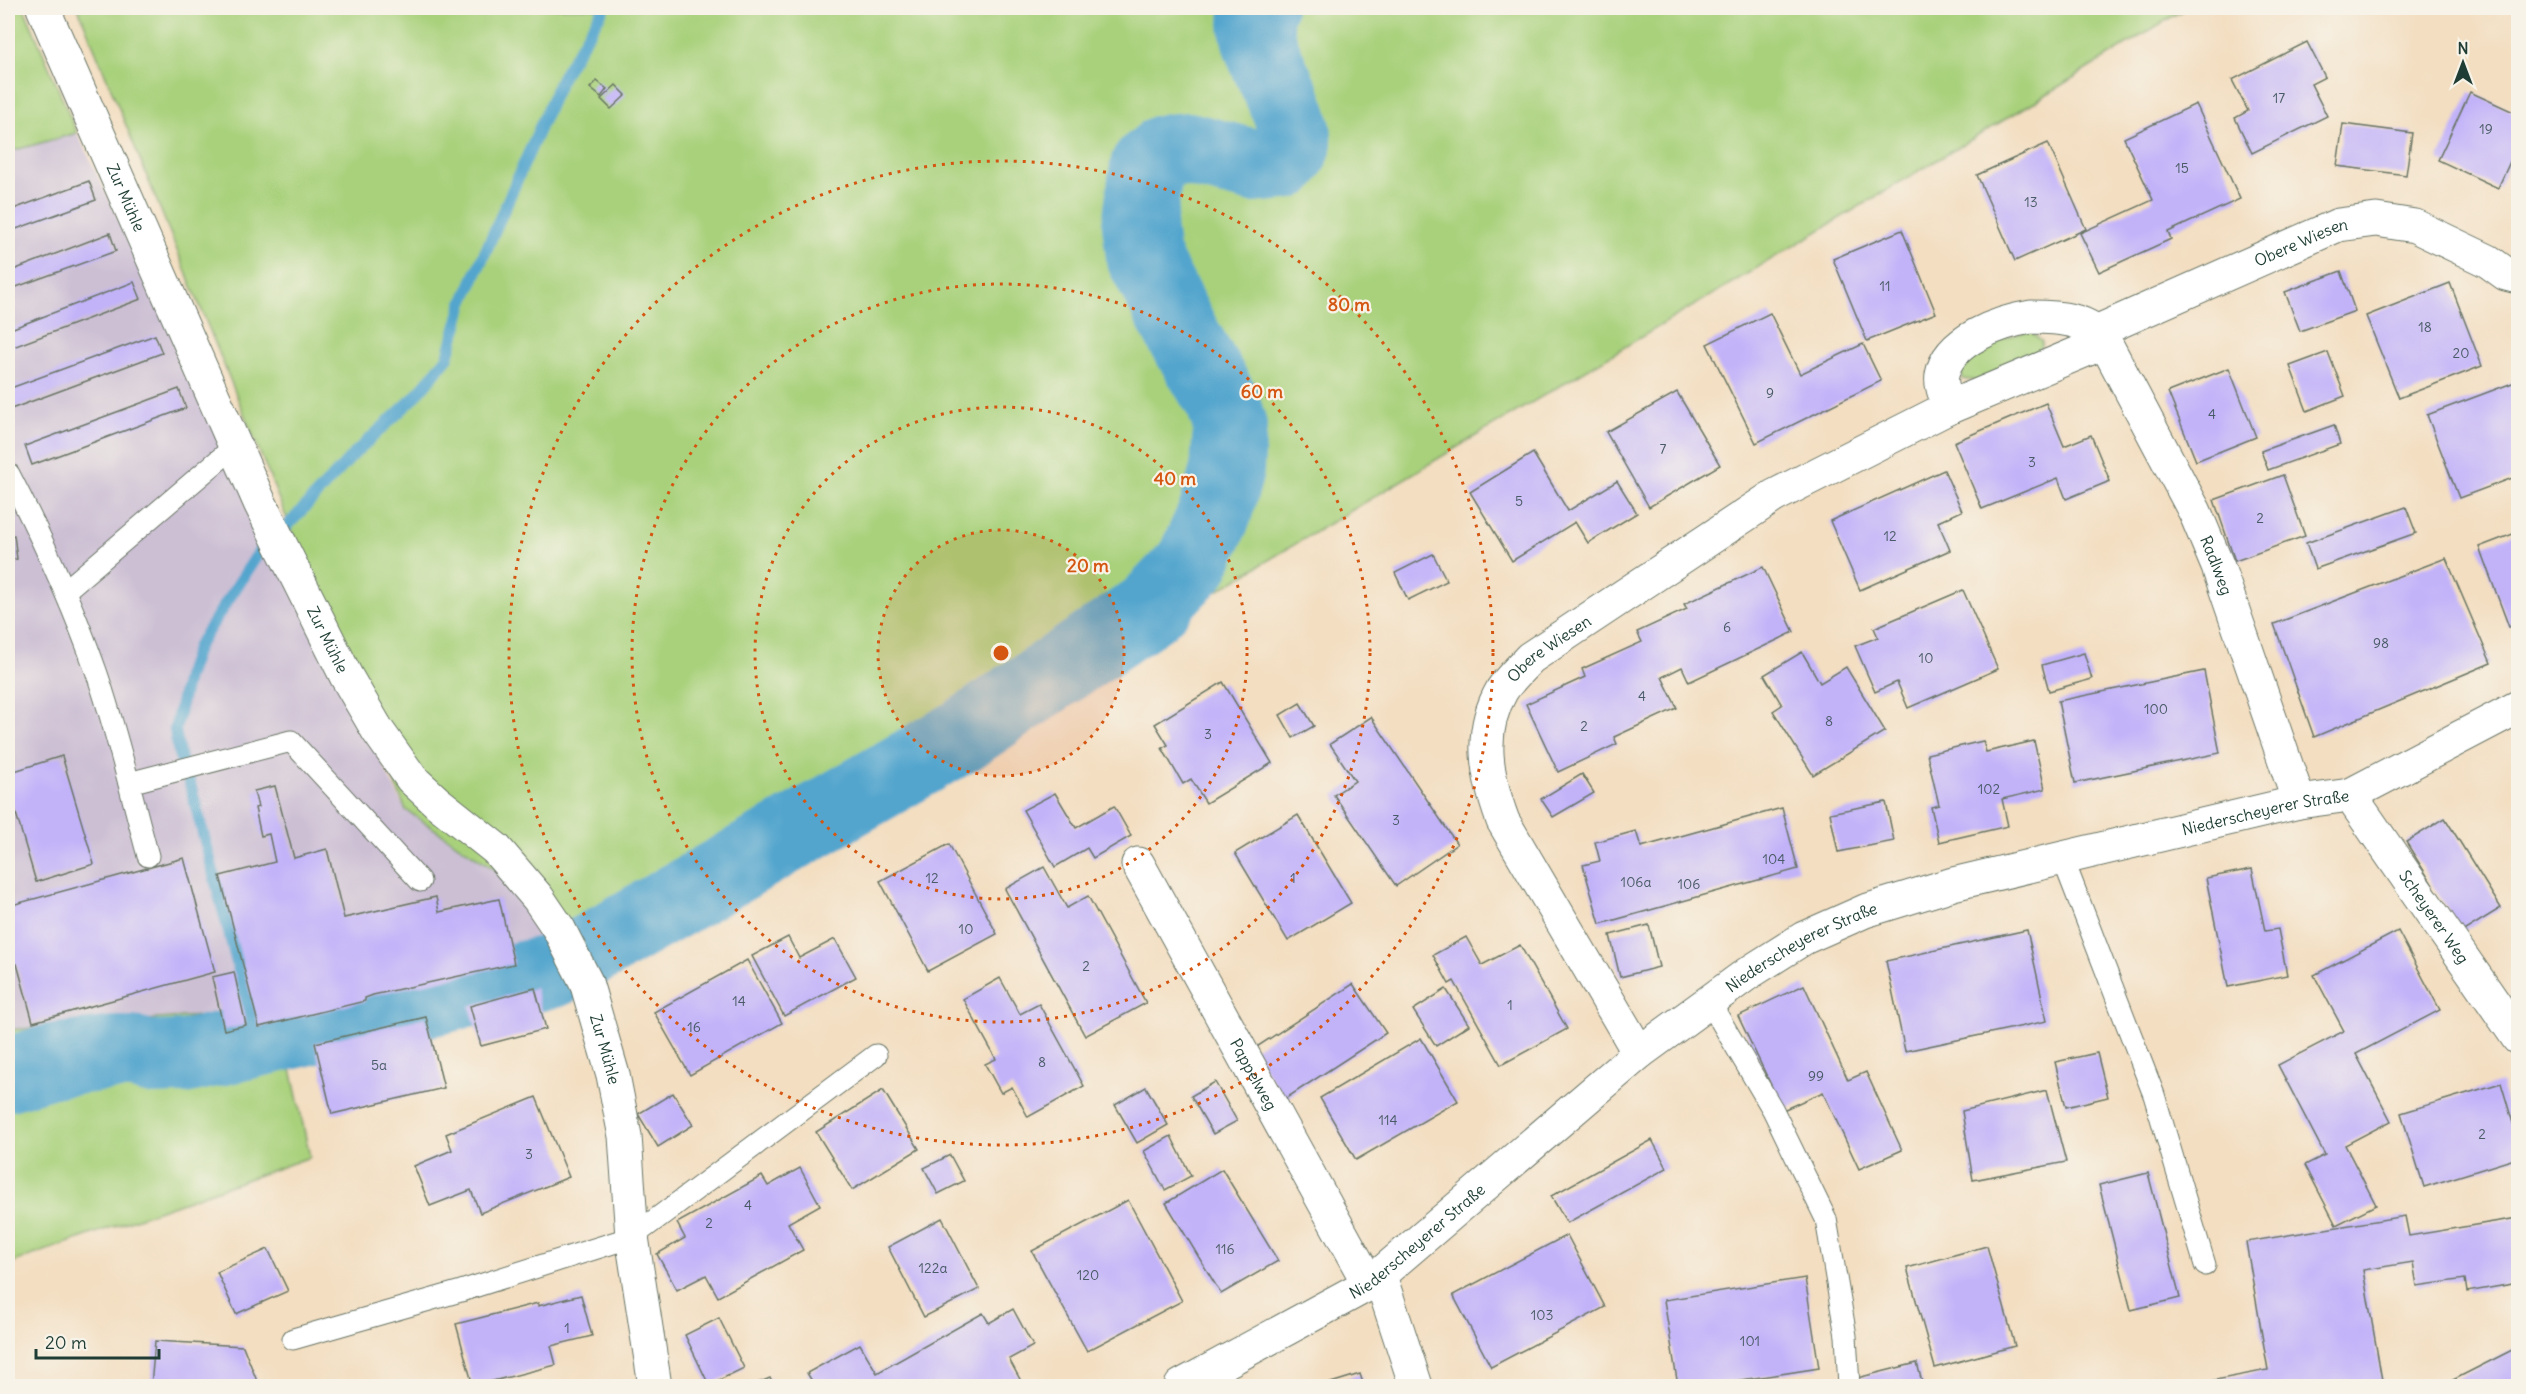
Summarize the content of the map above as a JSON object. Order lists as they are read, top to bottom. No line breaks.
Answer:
{"streets":{"street":["Zur Mühle","Obere Wiesen","Radlweg","Niederscheyerer Straße","Scheyerer Weg","Pappelweg"]},"crossings":[["Obere Wiesen","Radlweg"],["Obere Wiesen","Niederscheyerer Straße"],["Radlweg","Niederscheyerer Straße"],["Niederscheyerer Straße","Scheyerer Weg"],["Niederscheyerer Straße","Pappelweg"]],"house_numbers":["17","19","15","13","11","18","20","9","4","7","3","5","2","12","6","98","10","4","100","8","2","3","102","3","104","12","1","106a","106","10","2","14","1","16","8","5a","99","114","2","3","4","2","116","122a","120","103","1","101"],"scale_bar":"20 m","north":"top","rings":["80 m","60 m","40 m","20 m"]}
